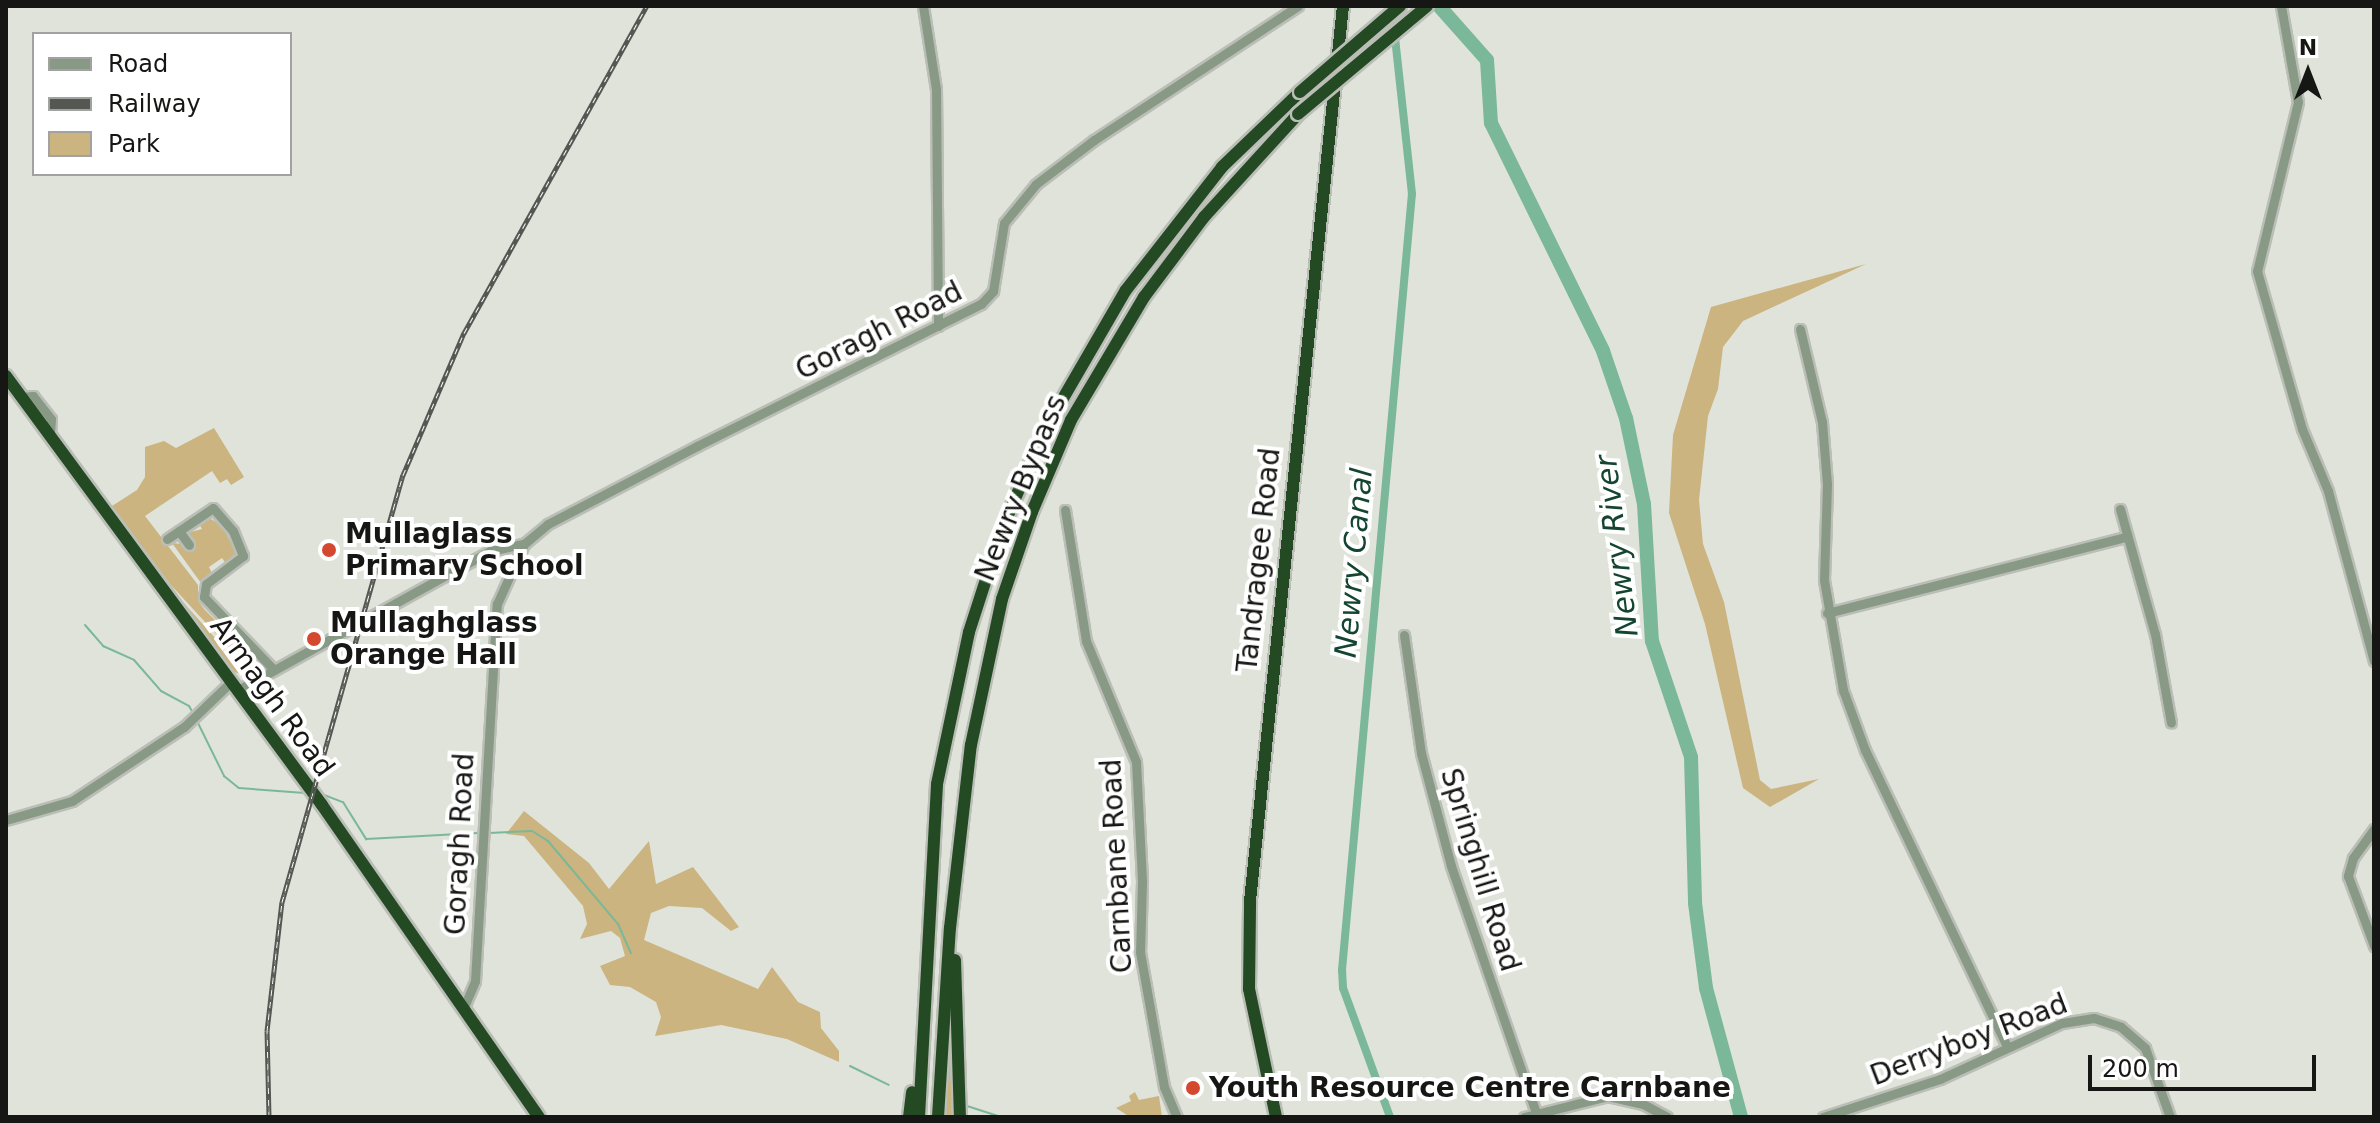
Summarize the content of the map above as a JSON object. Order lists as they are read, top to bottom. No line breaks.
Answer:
{"streets":{"highway":["Newry Bypass","Tandragee Road","Armagh Road"],"street":["Goragh Road","Carnbane Road","Springhill Road","Derryboy Road"]},"crossings":[["Goragh Road","Armagh Road"]],"water":["Newry River","Newry Canal"],"places":["Mullaglass Primary School","Mullaghglass Orange Hall","Youth Resource Centre Carnbane"],"legend":["Road","Railway","Park"],"scale_bar":"200 m","north":"top"}
